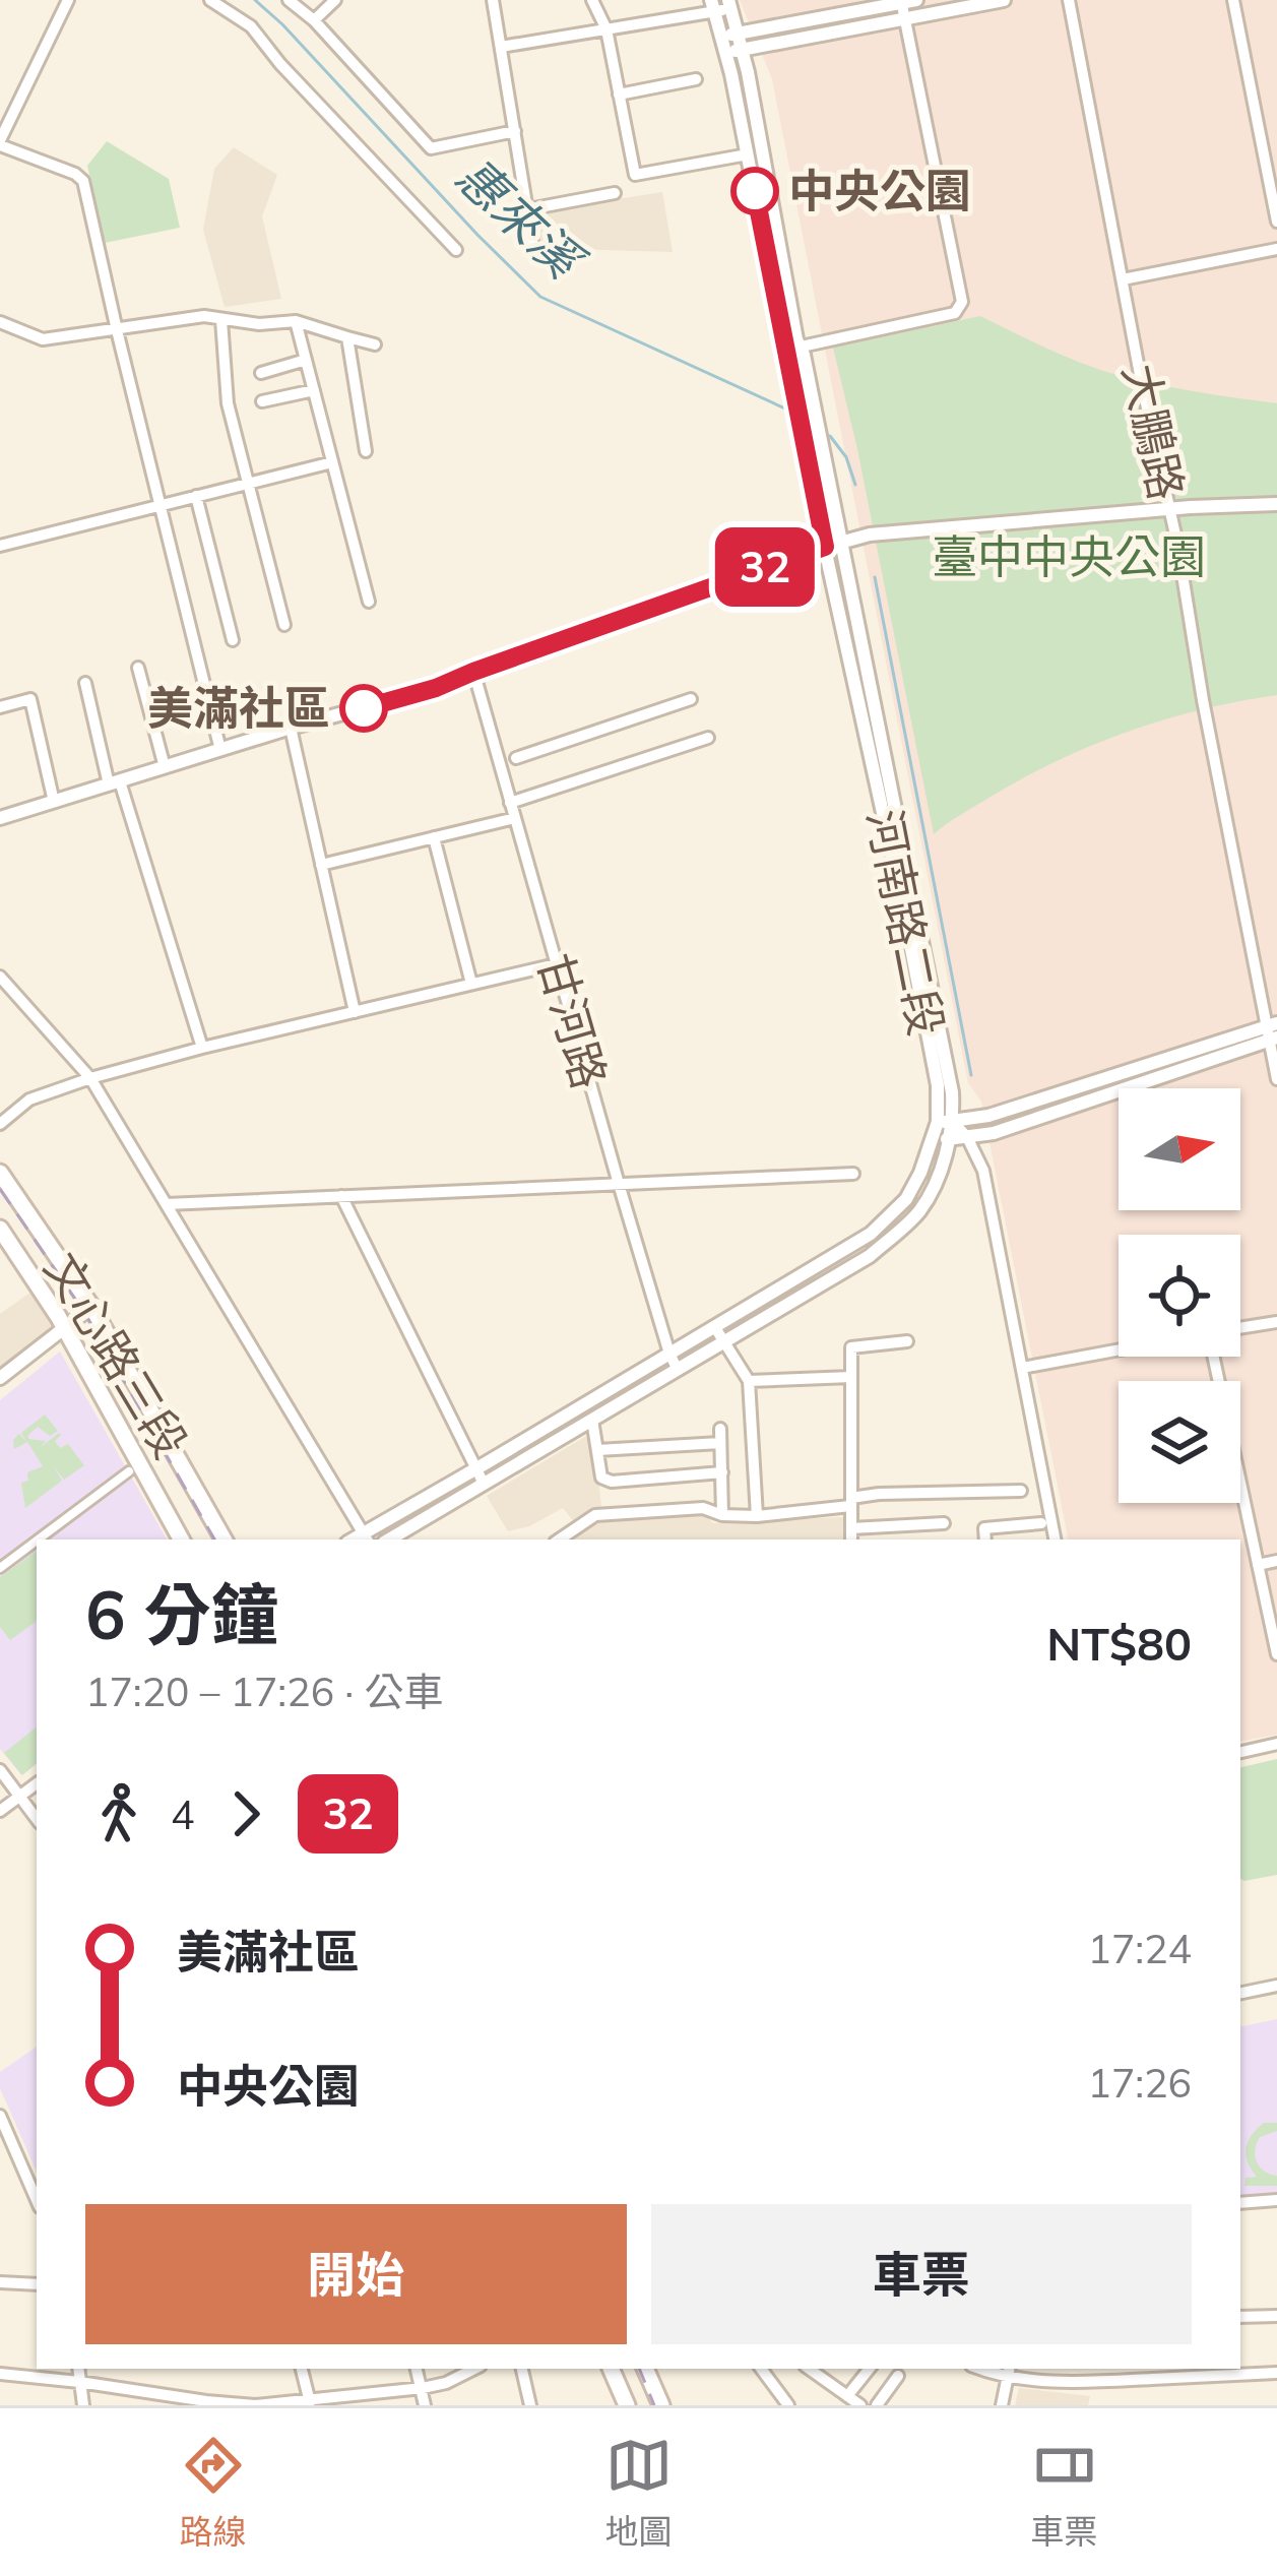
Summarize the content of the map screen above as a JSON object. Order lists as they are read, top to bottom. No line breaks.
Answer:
{"streets":{"main road":["文心路三段"],"street":["大鵬路","河南路二段","甘河路"]},"crossings":[["河南路二段","甘河路"]],"water":["惠來溪"],"parks":["臺中中央公園"],"places":["中央公園","美滿社區"],"lines":["bus line 32"],"north":"right","page":{"on_map":"32","heading":["6 分鐘","17:20 – 17:26 · 公車","NT$80"],"legs":["4","32"],"list":[{"name":"美滿社區","value":"17:24"},{"name":"中央公園","value":"17:26"}],"buttons":["開始","車票"],"tabs":["路線","地圖","車票"]}}
